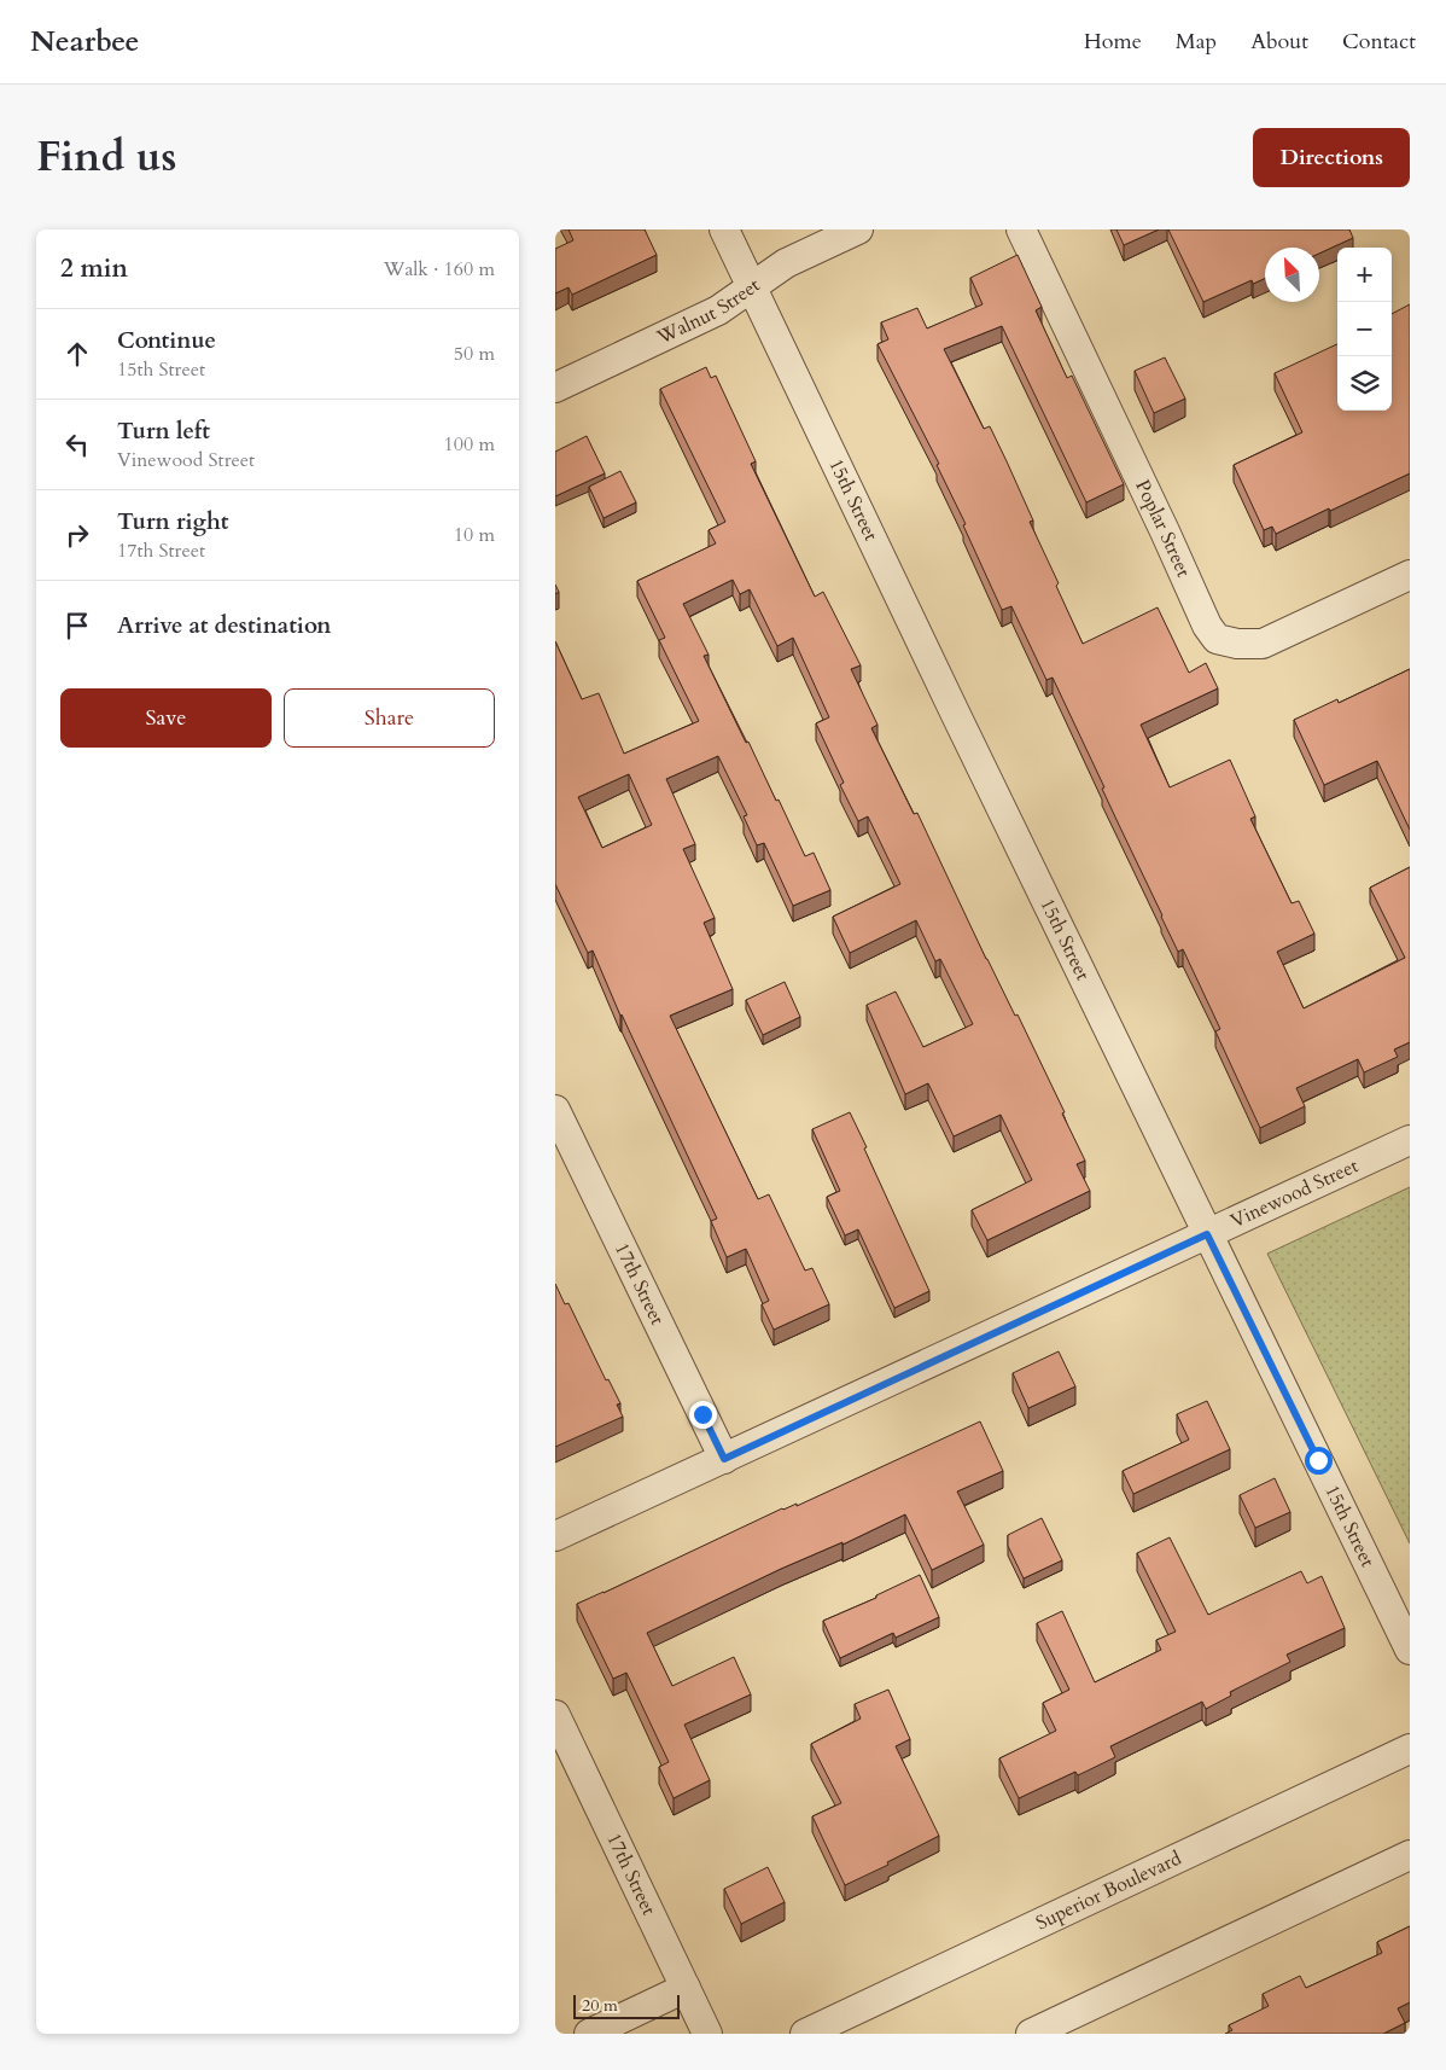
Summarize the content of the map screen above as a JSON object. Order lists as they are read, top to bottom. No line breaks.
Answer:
{"streets":{"street":["Walnut Street","15th Street","Poplar Street","Vinewood Street","17th Street","Superior Boulevard"]},"crossings":[["Walnut Street","15th Street"],["15th Street","Vinewood Street"],["Vinewood Street","17th Street"]],"scale_bar":"20 m","north":"top left","page":{"header":"Nearbee","nav":["Home","Map","About","Contact"],"title":"Find us","buttons":["Directions",["Save","Share"]],"heading":["2 min","Walk · 160 m"],"map_buttons":["+","−"],"list":[["Continue","15th Street","50 m"],["Turn left","Vinewood Street","100 m"],["Turn right","17th Street","10 m"],"Arrive at destination"],"scale":"20 m"}}
